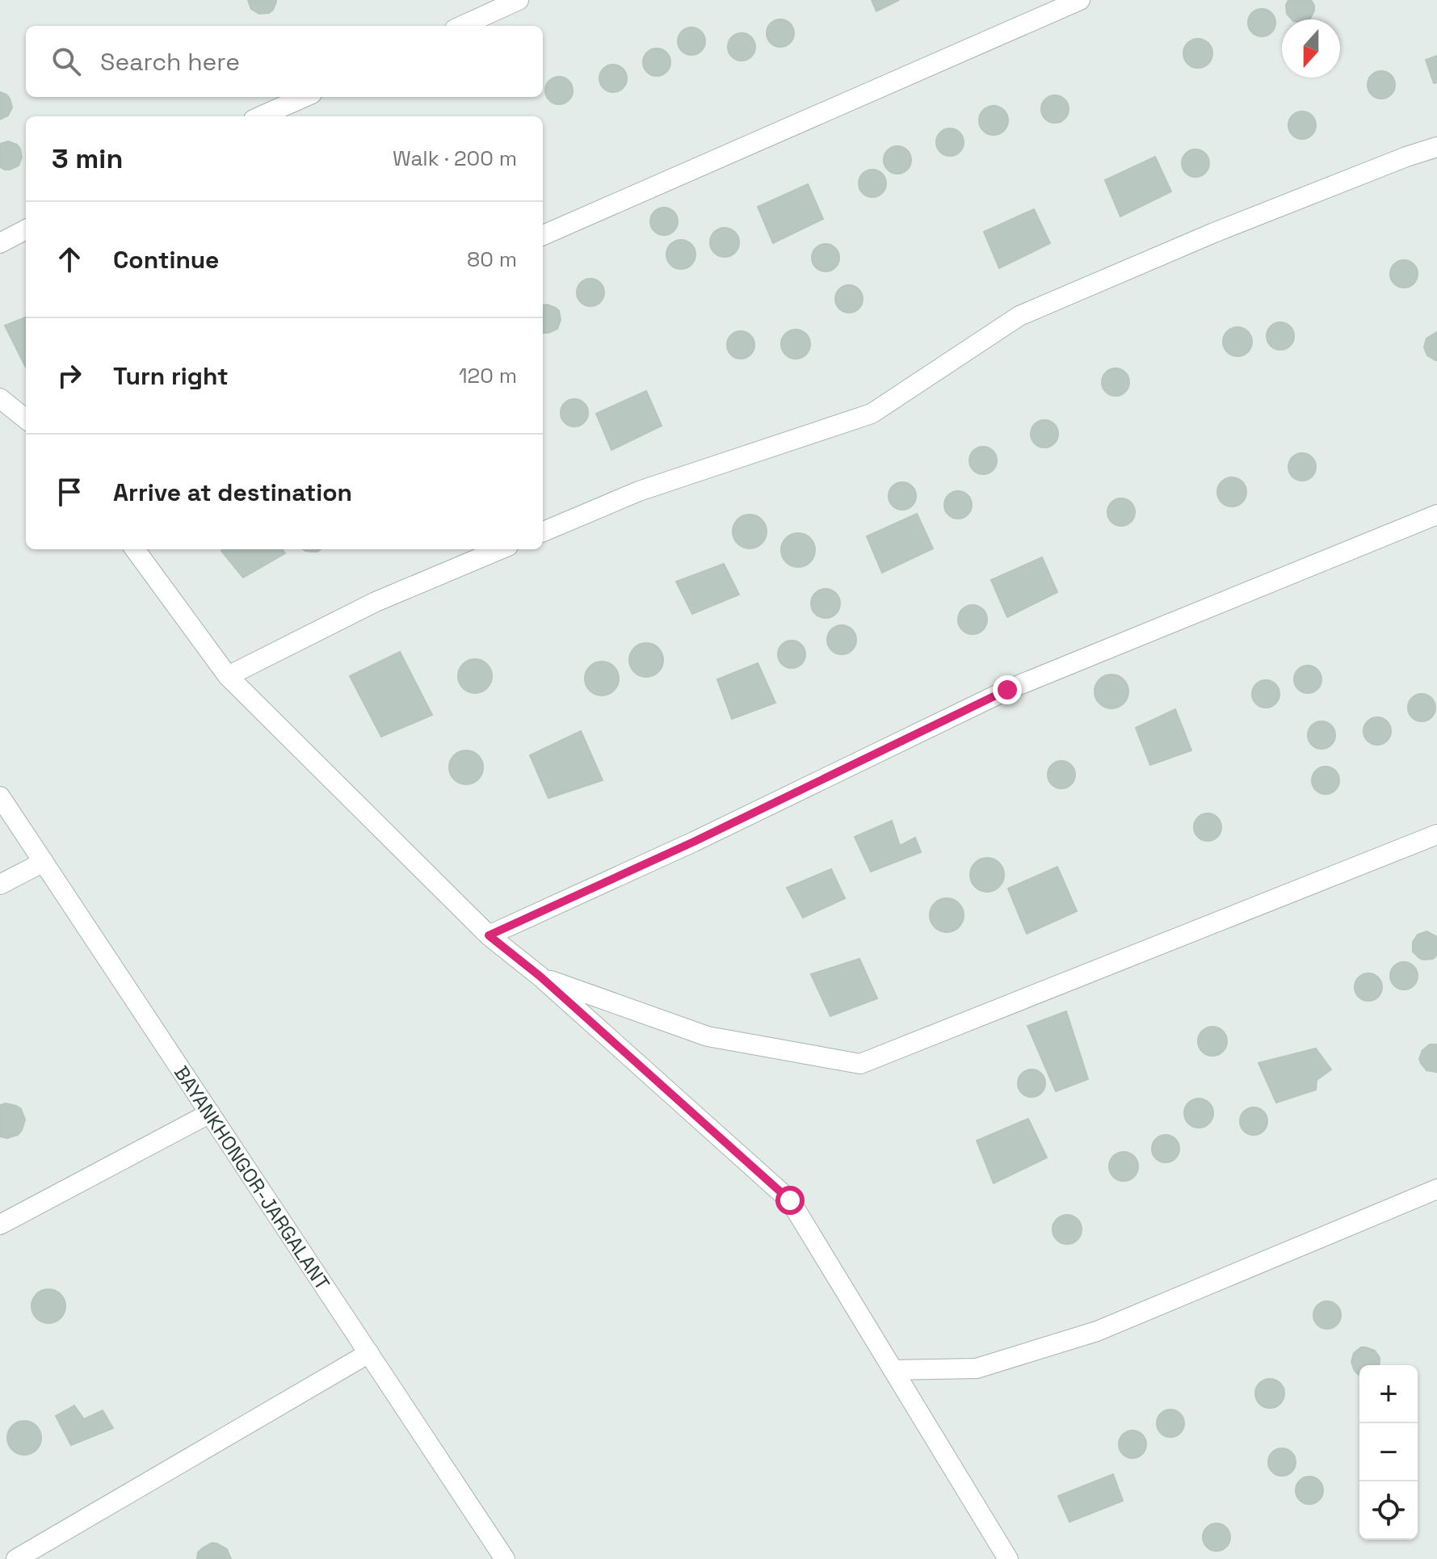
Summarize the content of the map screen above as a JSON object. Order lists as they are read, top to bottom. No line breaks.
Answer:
{"streets":{"street":["BAYANKHONGOR-JARGALANT"]},"north":"bottom","page":{"search":"Search here","heading":["3 min","Walk · 200 m"],"list":[["Continue","80 m"],["Turn right","120 m"],"Arrive at destination"],"map_buttons":["+","−"]}}
